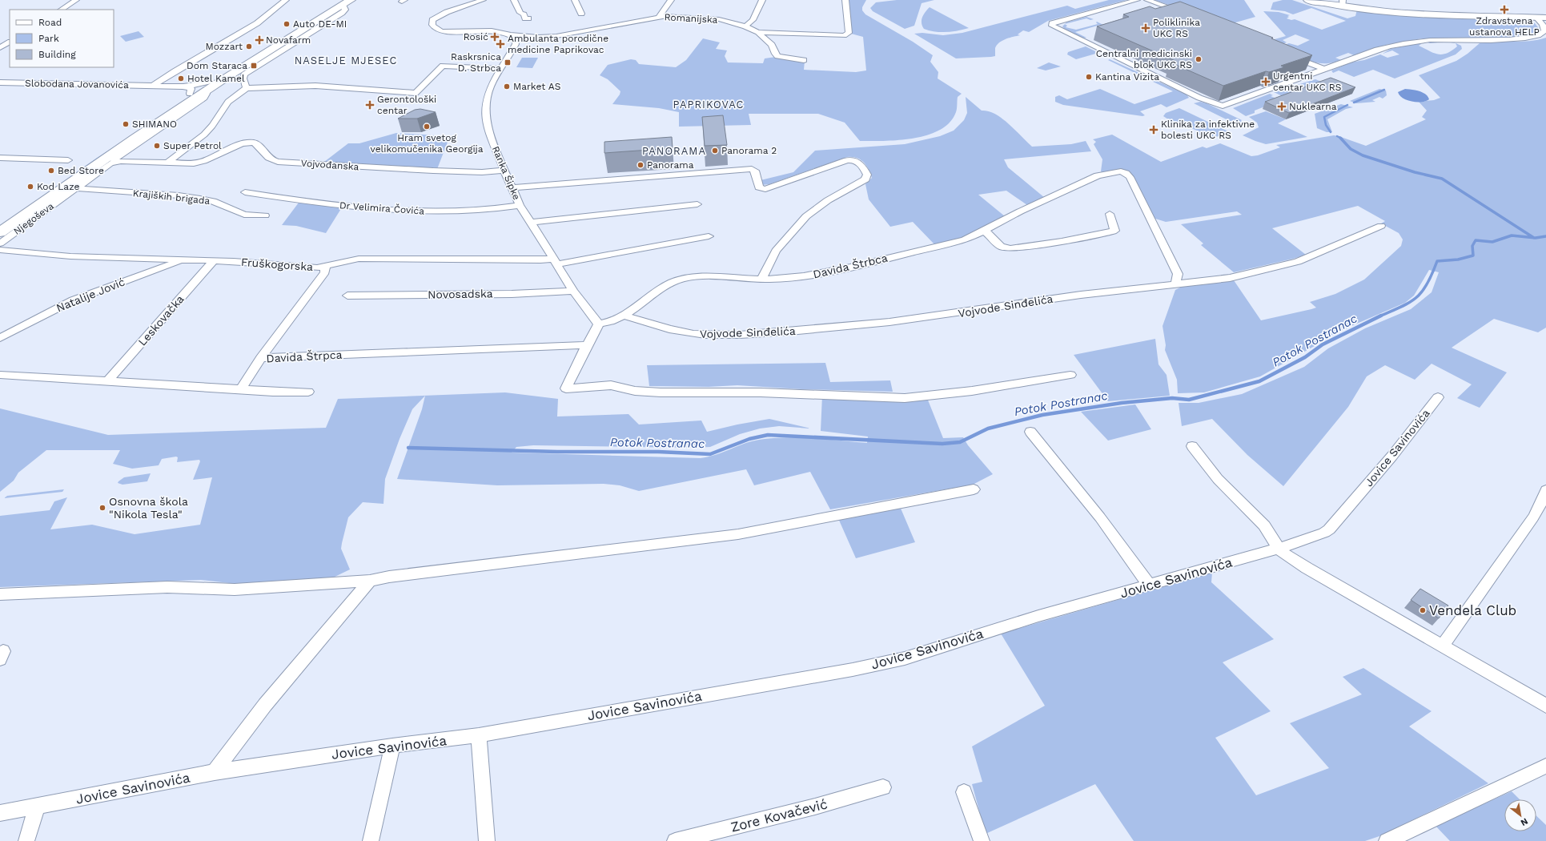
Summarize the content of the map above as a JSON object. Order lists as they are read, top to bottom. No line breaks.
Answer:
{"streets":{"street":["Romanijska","Slobodana Jovanovića","Vojvođanska","Ranka Šipke","Krajiških brigada","Dr Velimira Čovića","Njegoševa","Fruškogorska","Davida Štrbca","Novosadska","Natalije Jović","Vojvode Sinđelića","Leskovačka","Davida Štrpca","Jovice Savinovića","Zore Kovačević"]},"crossings":[["Romanijska","Ranka Šipke"],["Vojvođanska","Ranka Šipke"],["Vojvođanska","Njegoševa"],["Ranka Šipke","Dr Velimira Čovića"],["Ranka Šipke","Fruškogorska"],["Ranka Šipke","Davida Štrbca"],["Ranka Šipke","Novosadska"],["Krajiških brigada","Njegoševa"],["Fruškogorska","Natalije Jović"],["Fruškogorska","Leskovačka"],["Davida Štrbca","Vojvode Sinđelića"]],"districts":["NASELJE MJESEC","PAPRIKOVAC","PANORAMA"],"water":["Potok Postranac"],"places":{"health":["Zdravstvena ustanova HELP","Poliklinika UKC RS","Rosić","Novafarm","Ambulanta porodične medicine Paprikovac","Urgentni centar UKC RS","Gerontološki centar","Nuklearna","Klinika za infektivne bolesti UKC RS"],"other":["Auto DE-MI","Mozzart","Centralni medicinski blok UKC RS","Kantina Vizita","Hotel Kamel","Market AS","SHIMANO","Hram svetog velikomučenika Georgija","Super Petrol","Panorama 2","Panorama","Bed Store","Kod Laze","Osnovna škola \"Nikola Tesla\"","Vendela Club"],"transit":["Raskrsnica D. Strbca","Dom Staraca"]},"legend":["Road","Park","Building"],"north":"bottom right"}
